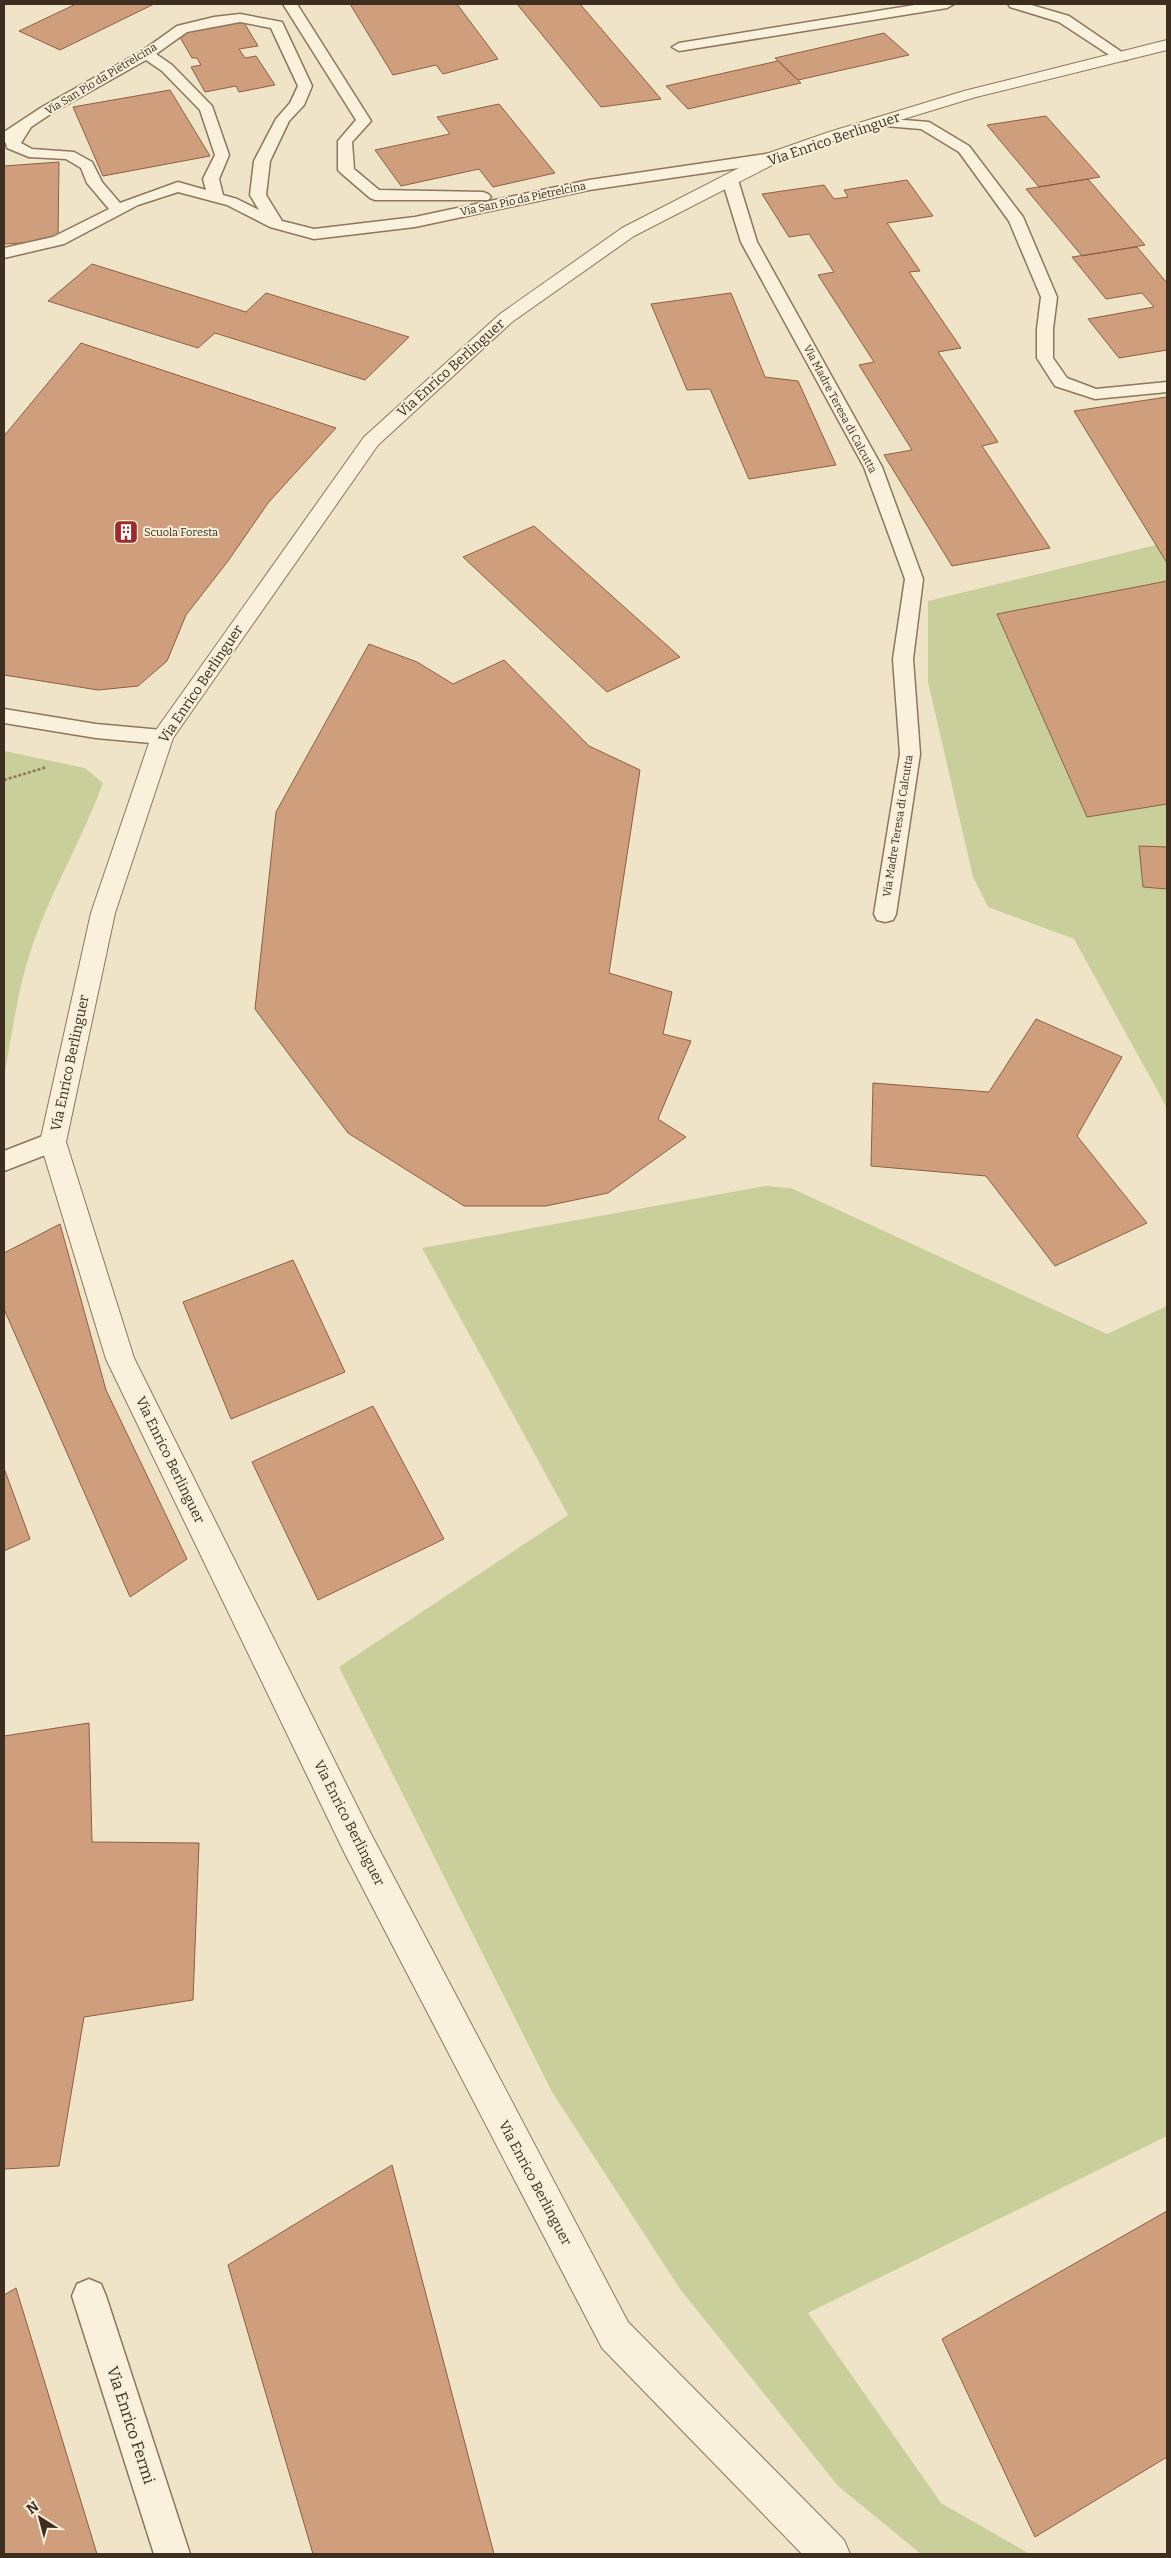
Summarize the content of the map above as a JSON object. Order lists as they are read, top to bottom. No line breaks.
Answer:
{"streets":{"street":["Via Enrico Berlinguer"],"lane":["Via San Pio da Pietrelcina","Via Madre Teresa di Calcutta","Via Enrico Fermi"]},"crossings":[["Via San Pio da Pietrelcina","Via Enrico Berlinguer"],["Via Enrico Berlinguer","Via Madre Teresa di Calcutta"]],"places":{"building":["Scuola Foresta"]},"north":"top left"}
